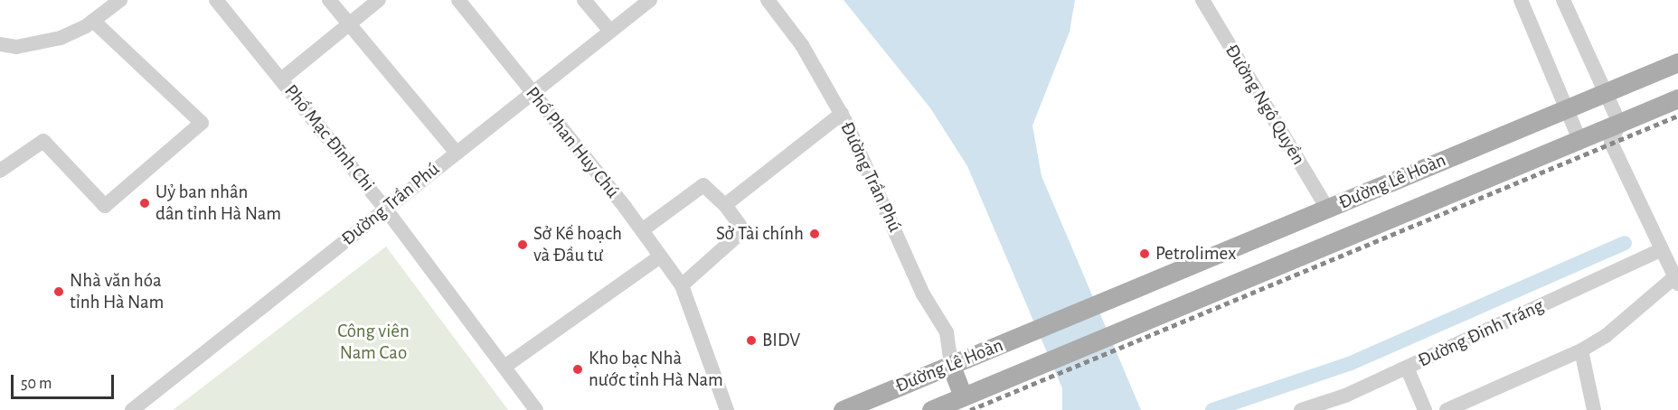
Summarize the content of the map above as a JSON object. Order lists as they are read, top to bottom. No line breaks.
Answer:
{"streets":{"main road":["Đường Lê Hoàn"],"street":["Đường Ngô Quyền","Phố Mạc Đĩnh Chi","Phố Phan Huy Chú","Đường Trần Phú","Đường Đinh Tráng"]},"crossings":[["Đường Ngô Quyền","Đường Lê Hoàn"],["Phố Mạc Đĩnh Chi","Đường Trần Phú"],["Phố Phan Huy Chú","Đường Trần Phú"],["Đường Trần Phú","Đường Lê Hoàn"]],"parks":["Công viên Nam Cao"],"places":["Uỷ ban nhân dân tỉnh Hà Nam","Sở Tài chính","Sở Kế hoạch và Đầu tư","Petrolimex","Nhà văn hóa tỉnh Hà Nam","BIDV","Kho bạc Nhà nước tỉnh Hà Nam"],"scale_bar":"50 m"}
